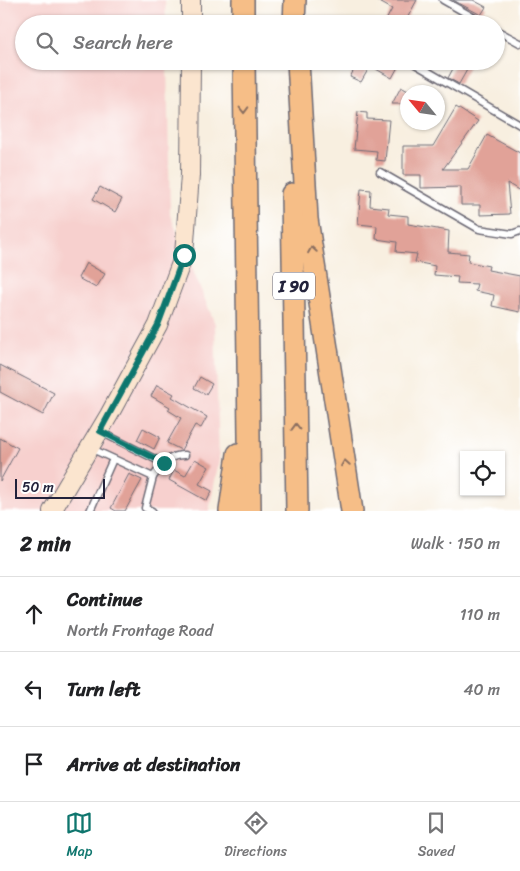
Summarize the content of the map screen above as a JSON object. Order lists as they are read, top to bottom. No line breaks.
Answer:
{"streets":{"highway":["I 90"]},"scale_bar":"50 m","north":"top left","page":{"search":"Search here","scale":"50 m","heading":["2 min","Walk · 150 m"],"list":[["Continue","North Frontage Road","110 m"],["Turn left","40 m"],"Arrive at destination"],"nav":["Map","Directions","Saved"]}}
